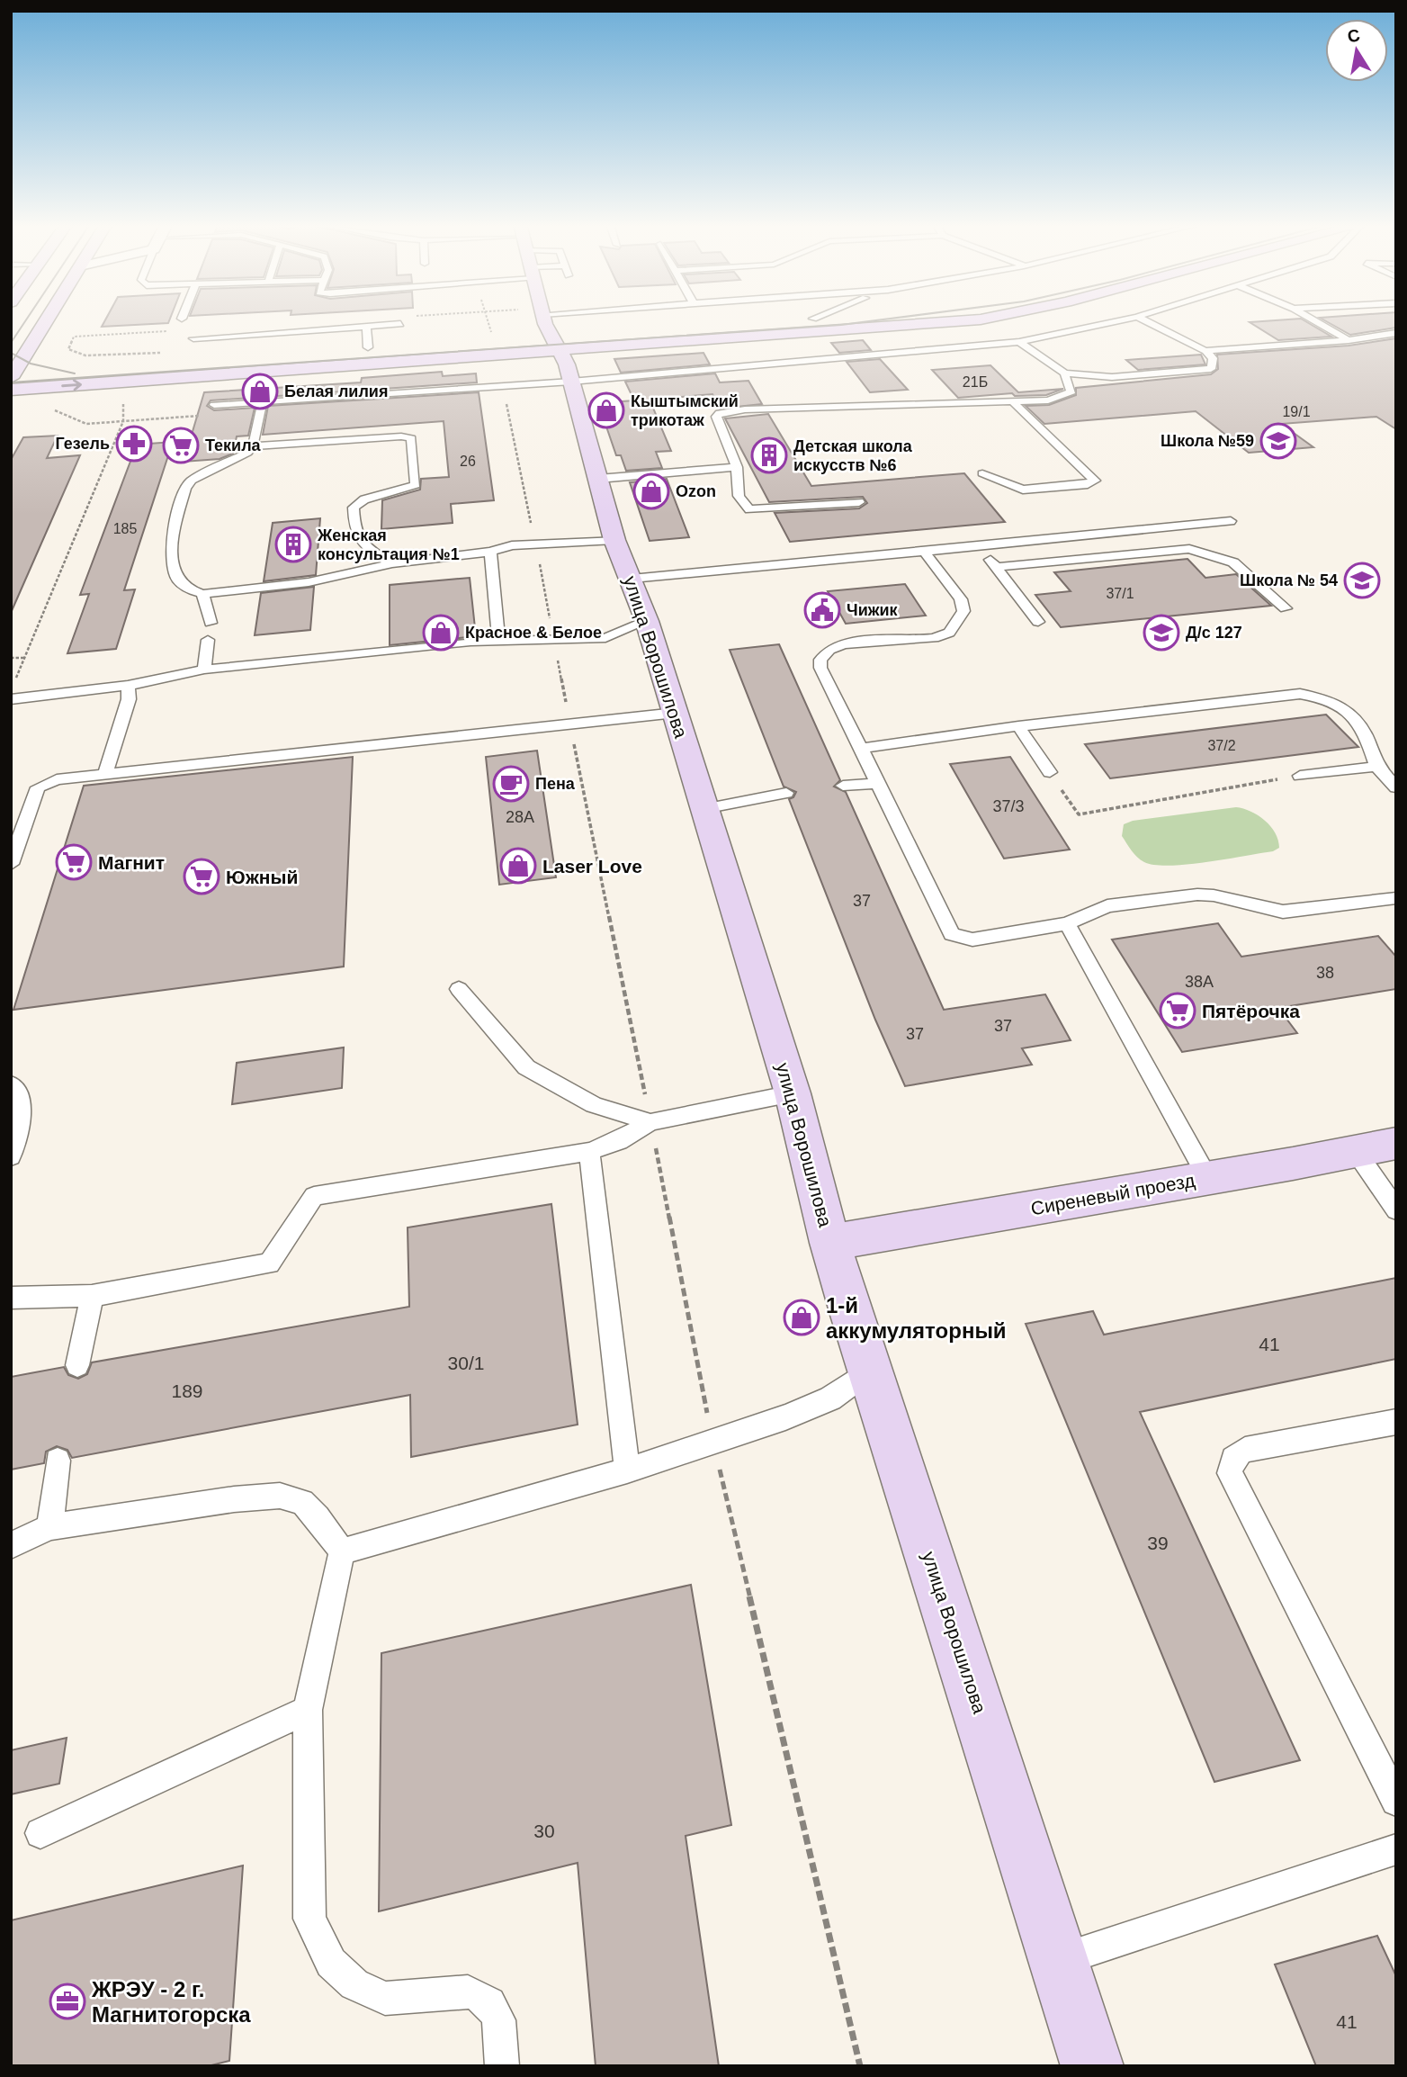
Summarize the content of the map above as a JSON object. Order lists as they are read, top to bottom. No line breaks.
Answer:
{"streets":{"main road":["улица Ворошилова","Сиреневый проезд"]},"crossings":[["улица Ворошилова","Сиреневый проезд"]],"places":{"shop":["Белая лилия","Кыштымский трикотаж","Ozon","Красное & Белое","Laser Love","1-й аккумуляторный"],"school or university":["Школа №59","Школа № 54","Д/с 127"],"pharmacy":["Гезель"],"supermarket":["Текила","Магнит","Южный","Пятёрочка"],"building":["Детская школа искусств №6","Женская консультация №1"],"public building":["Чижик"],"cafe":["Пена"],"office":["ЖРЭУ - 2 г. Магнитогорска"]},"house_numbers":["21Б","19/1","26","185","37/1","37/2","37/3","28А","37","38","38А","37","37","41","30/1","189","39","30","41"],"north":"top"}
